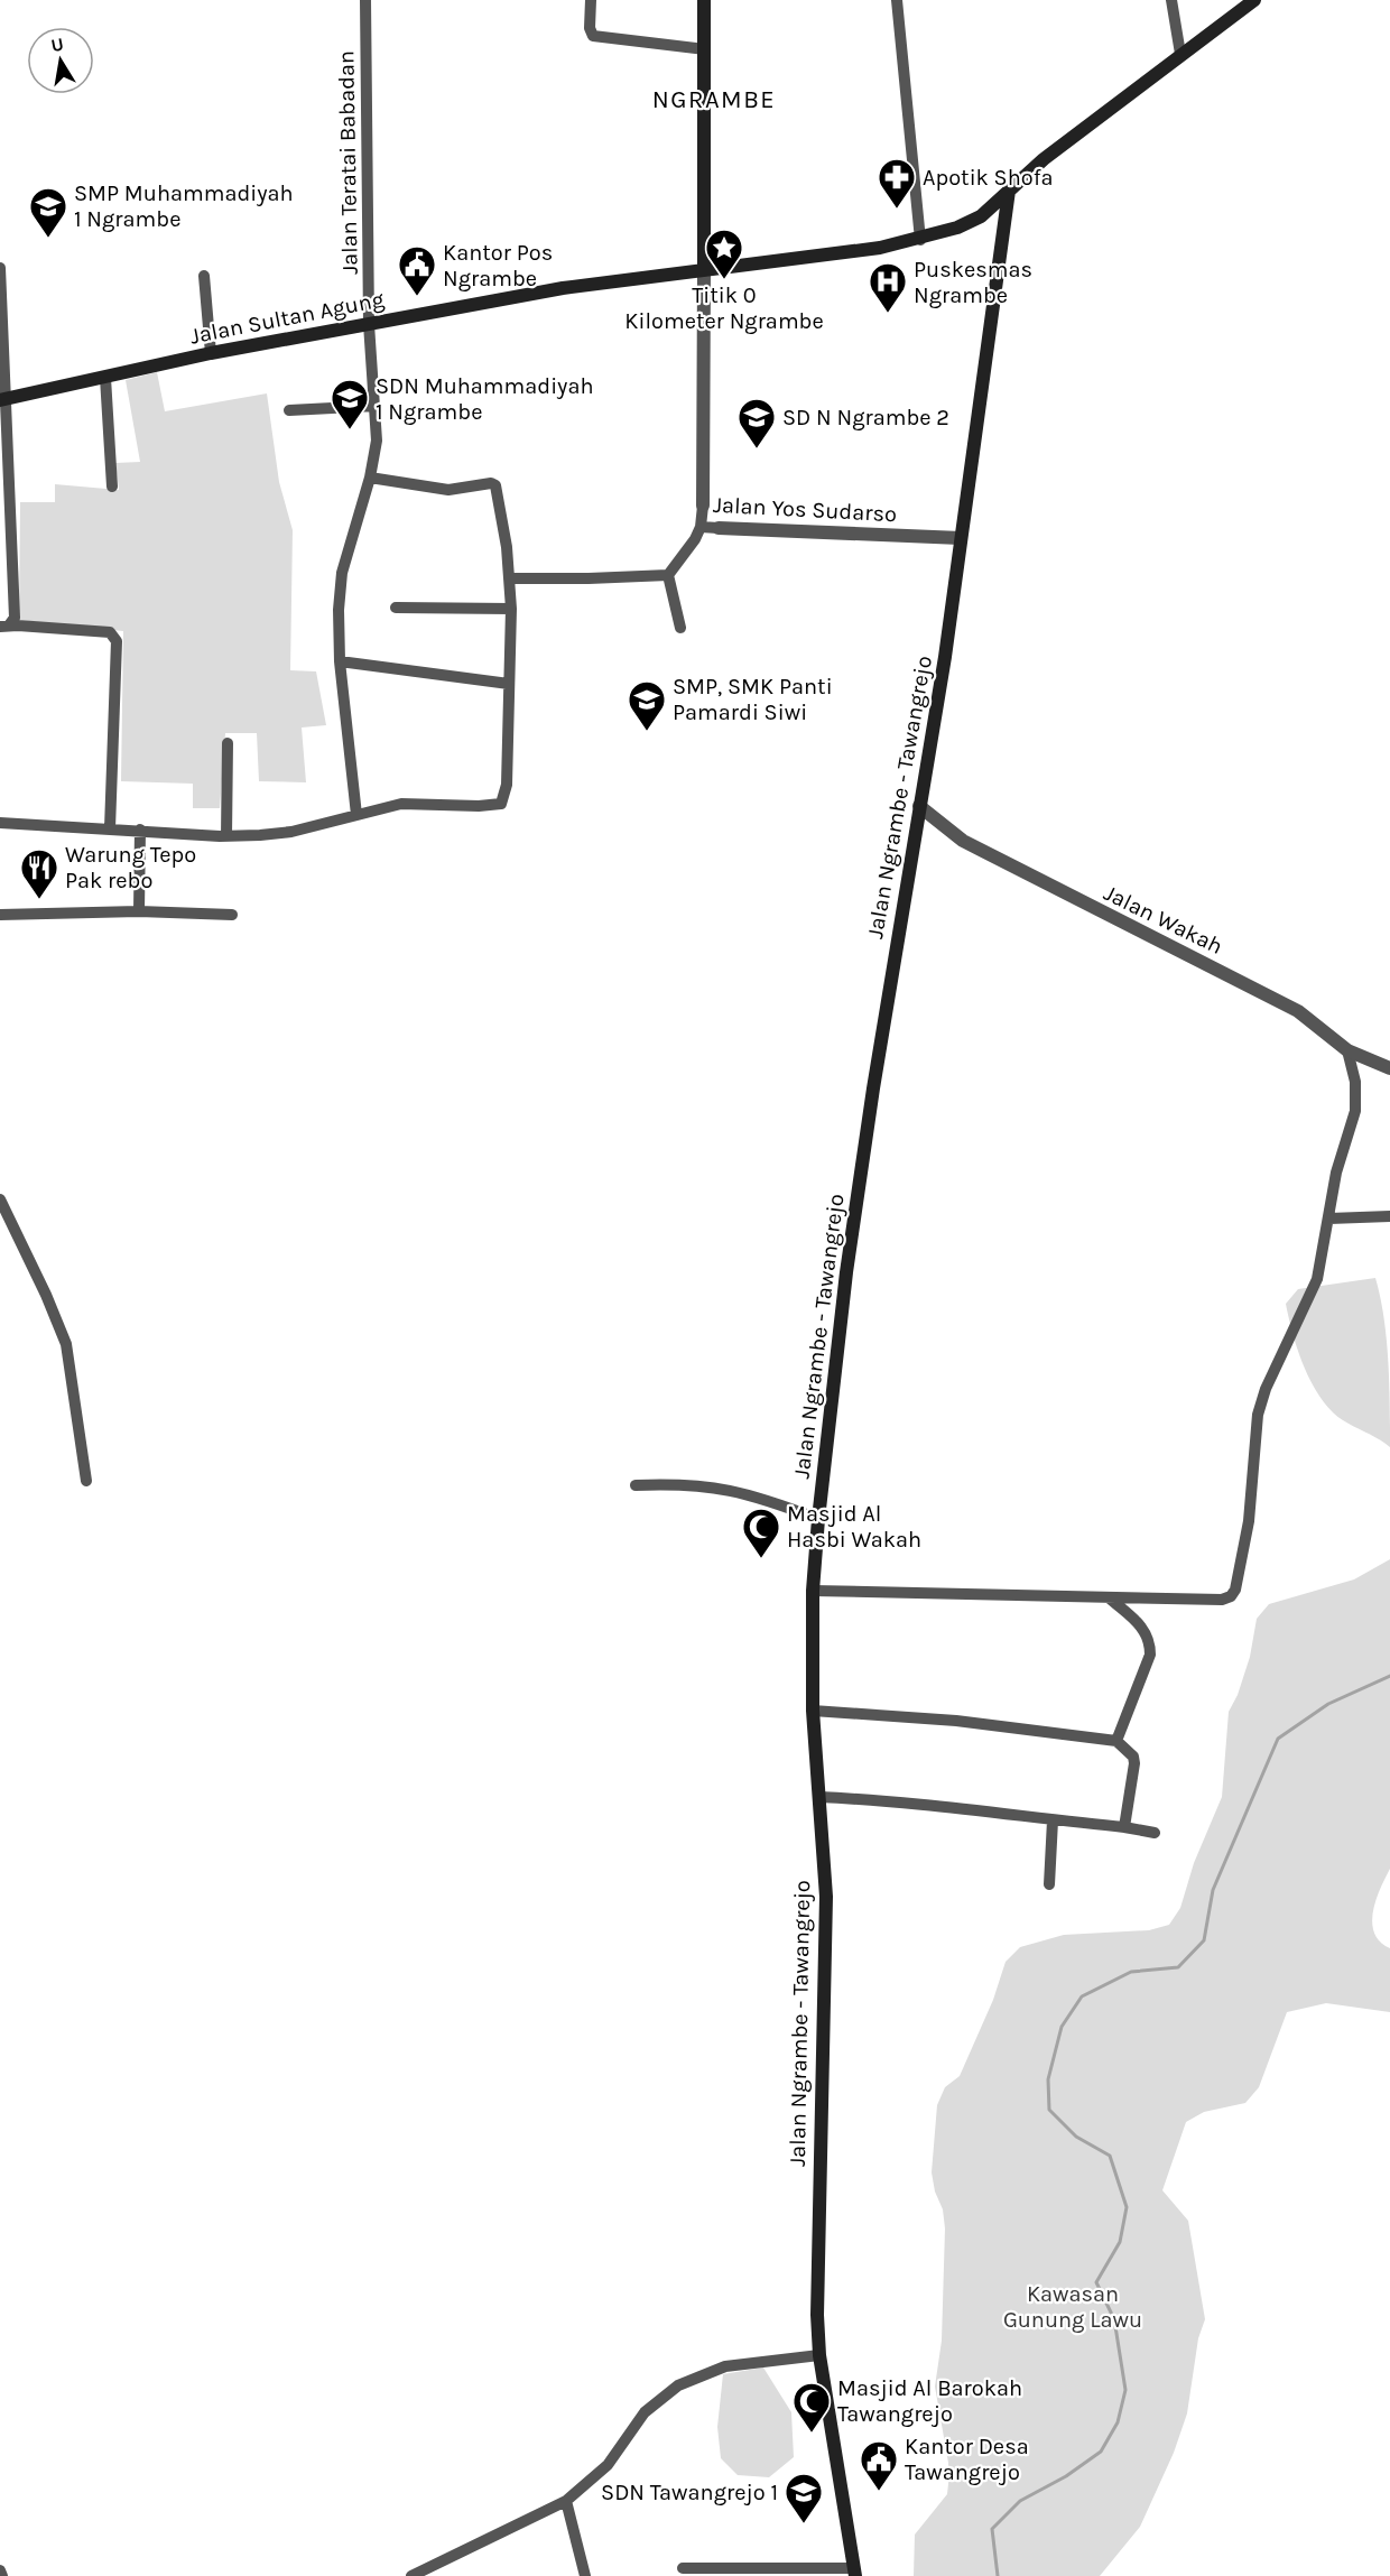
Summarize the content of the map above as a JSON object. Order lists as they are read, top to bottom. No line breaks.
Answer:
{"streets":{"main road":["Jalan Sultan Agung","Jalan Ngrambe - Tawangrejo"],"street":["Jalan Teratai Babadan","Jalan Yos Sudarso","Jalan Wakah"]},"crossings":[["Jalan Teratai Babadan","Jalan Sultan Agung"],["Jalan Sultan Agung","Jalan Yos Sudarso"],["Jalan Sultan Agung","Jalan Ngrambe - Tawangrejo"],["Jalan Yos Sudarso","Jalan Ngrambe - Tawangrejo"],["Jalan Ngrambe - Tawangrejo","Jalan Wakah"]],"districts":["NGRAMBE"],"parks":["Kawasan Gunung Lawu"],"places":{"pharmacy":["Apotik Shofa"],"school or university":["SMP Muhammadiyah 1 Ngrambe","SDN Muhammadiyah 1 Ngrambe","SD N Ngrambe 2","SMP, SMK Panti Pamardi Siwi","SDN Tawangrejo 1"],"place":["Titik 0 Kilometer Ngrambe"],"public building":["Kantor Pos Ngrambe","Kantor Desa Tawangrejo"],"hospital":["Puskesmas Ngrambe"],"restaurant":["Warung Tepo Pak rebo"],"mosque":["Masjid Al Hasbi Wakah","Masjid Al Barokah Tawangrejo"]},"north":"top"}
